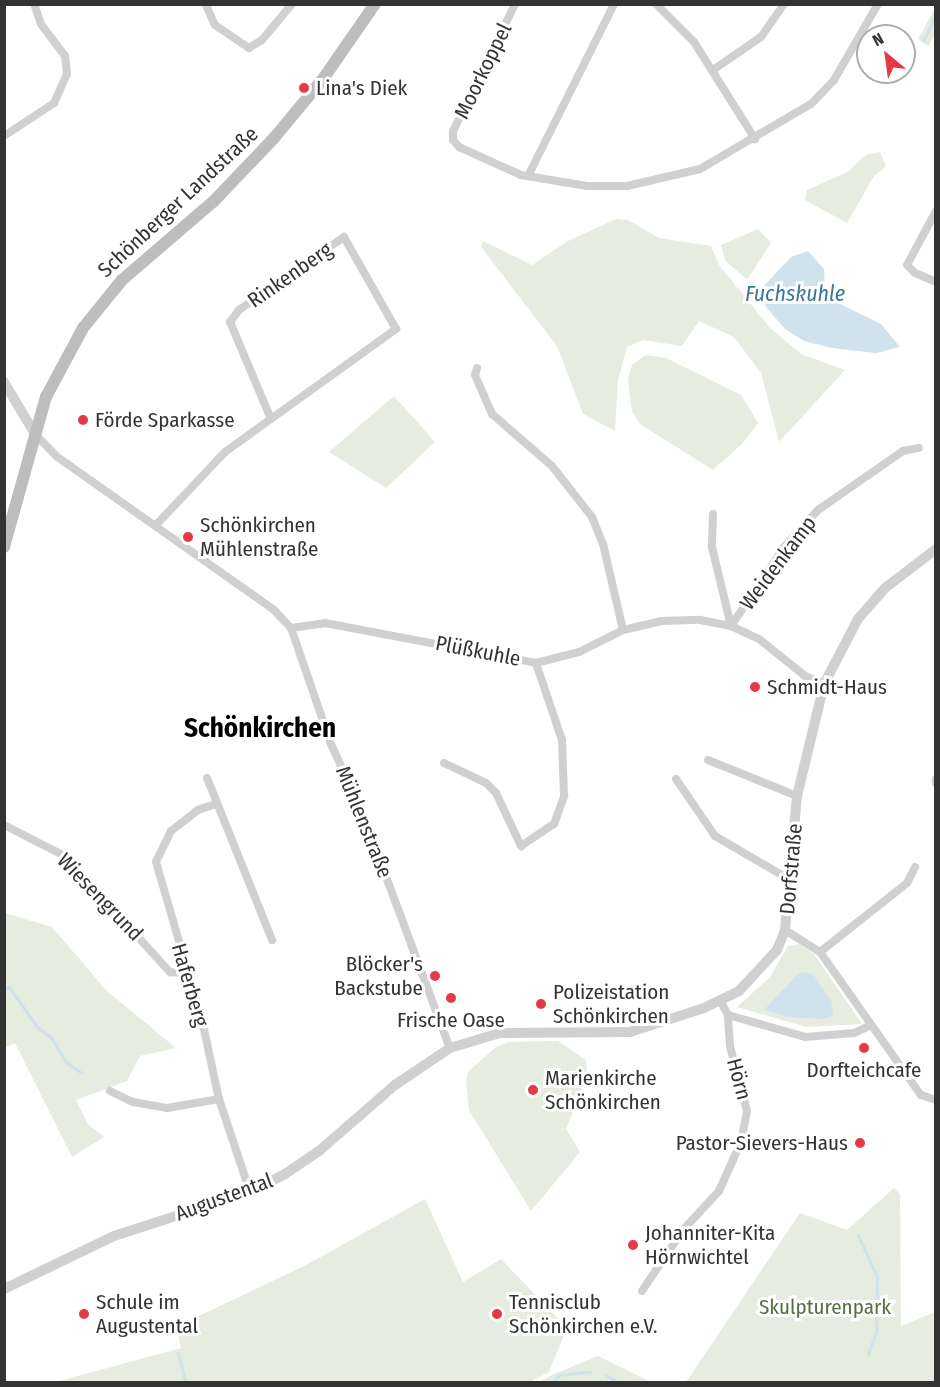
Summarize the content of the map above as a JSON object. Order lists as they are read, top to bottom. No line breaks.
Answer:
{"streets":{"main road":["Schönberger Landstraße"],"street":["Moorkoppel","Rinkenberg","Weidenkamp","Plüßkuhle","Mühlenstraße","Dorfstraße","Wiesengrund","Haferberg","Hörn","Augustental"]},"crossings":[["Schönberger Landstraße","Mühlenstraße"],["Rinkenberg","Mühlenstraße"],["Weidenkamp","Plüßkuhle"],["Plüßkuhle","Mühlenstraße"],["Plüßkuhle","Dorfstraße"],["Mühlenstraße","Dorfstraße"],["Mühlenstraße","Augustental"],["Dorfstraße","Augustental"],["Wiesengrund","Haferberg"],["Haferberg","Augustental"]],"districts":["Schönkirchen"],"water":["Fuchskuhle"],"parks":["Skulpturenpark"],"places":["Lina's Diek","Förde Sparkasse","Schönkirchen Mühlenstraße","Schmidt-Haus","Blöcker's Backstube","Frische Oase","Polizeistation Schönkirchen","Dorfteichcafe","Marienkirche Schönkirchen","Pastor-Sievers-Haus","Johanniter-Kita Hörnwichtel","Schule im Augustental","Tennisclub Schönkirchen e.V."],"north":"top left"}
